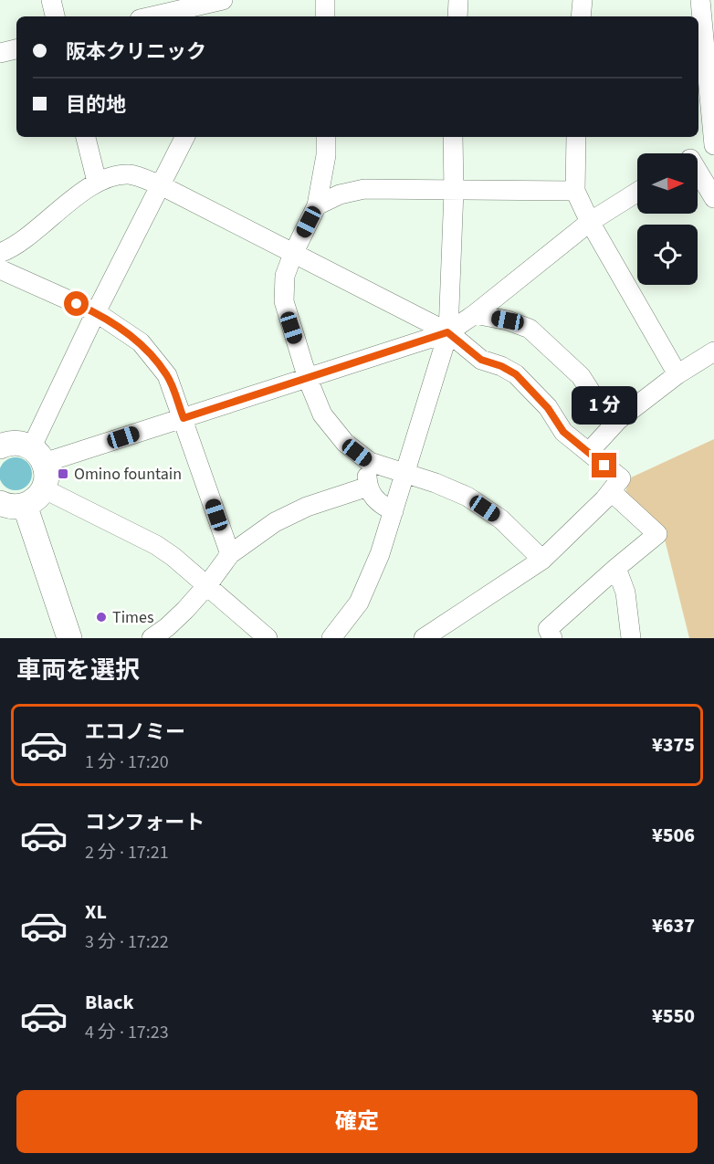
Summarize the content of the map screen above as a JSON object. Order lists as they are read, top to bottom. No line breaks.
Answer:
{"places":{"transit":["Omino fountain"],"other":["Times"]},"north":"right","page":{"banner":["阪本クリニック","目的地"],"bubble":"1 分","heading":"車両を選択","list":[{"name":"エコノミー","note":"1 分 · 17:20","value":"¥375"},{"name":"コンフォート","note":"2 分 · 17:21","value":"¥506"},{"name":"XL","note":"3 分 · 17:22","value":"¥637"},{"name":"Black","note":"4 分 · 17:23","value":"¥550"}],"buttons":"確定"}}
